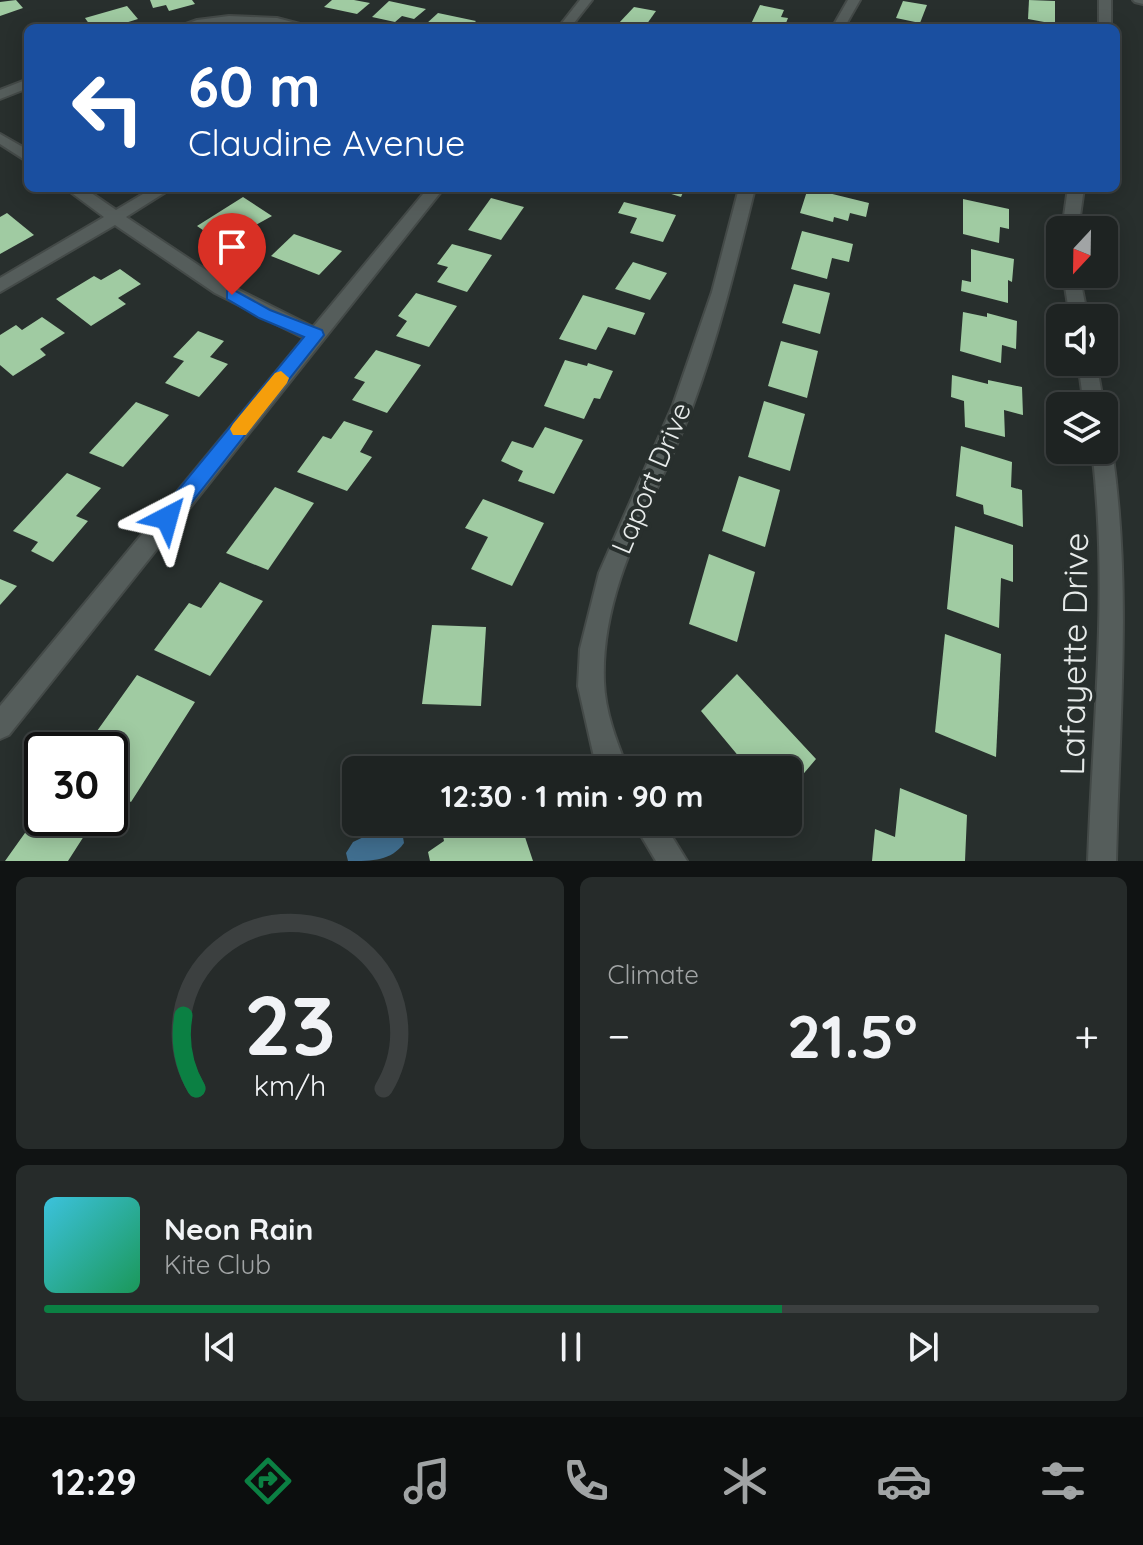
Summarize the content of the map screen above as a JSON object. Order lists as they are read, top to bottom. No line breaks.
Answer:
{"streets":{"street":["Laport Drive","Lafayette Drive"]},"north":"bottom","page":{"turn":["60 m","Claudine Avenue"],"limit":"30","trip":"12:30 · 1 min · 90 m","tile":"Climate","heat":["−","21.5°","+"],"song":["Neon Rain","Kite Club"],"tabs":"12:29","gauge":["23","km/h"]}}
